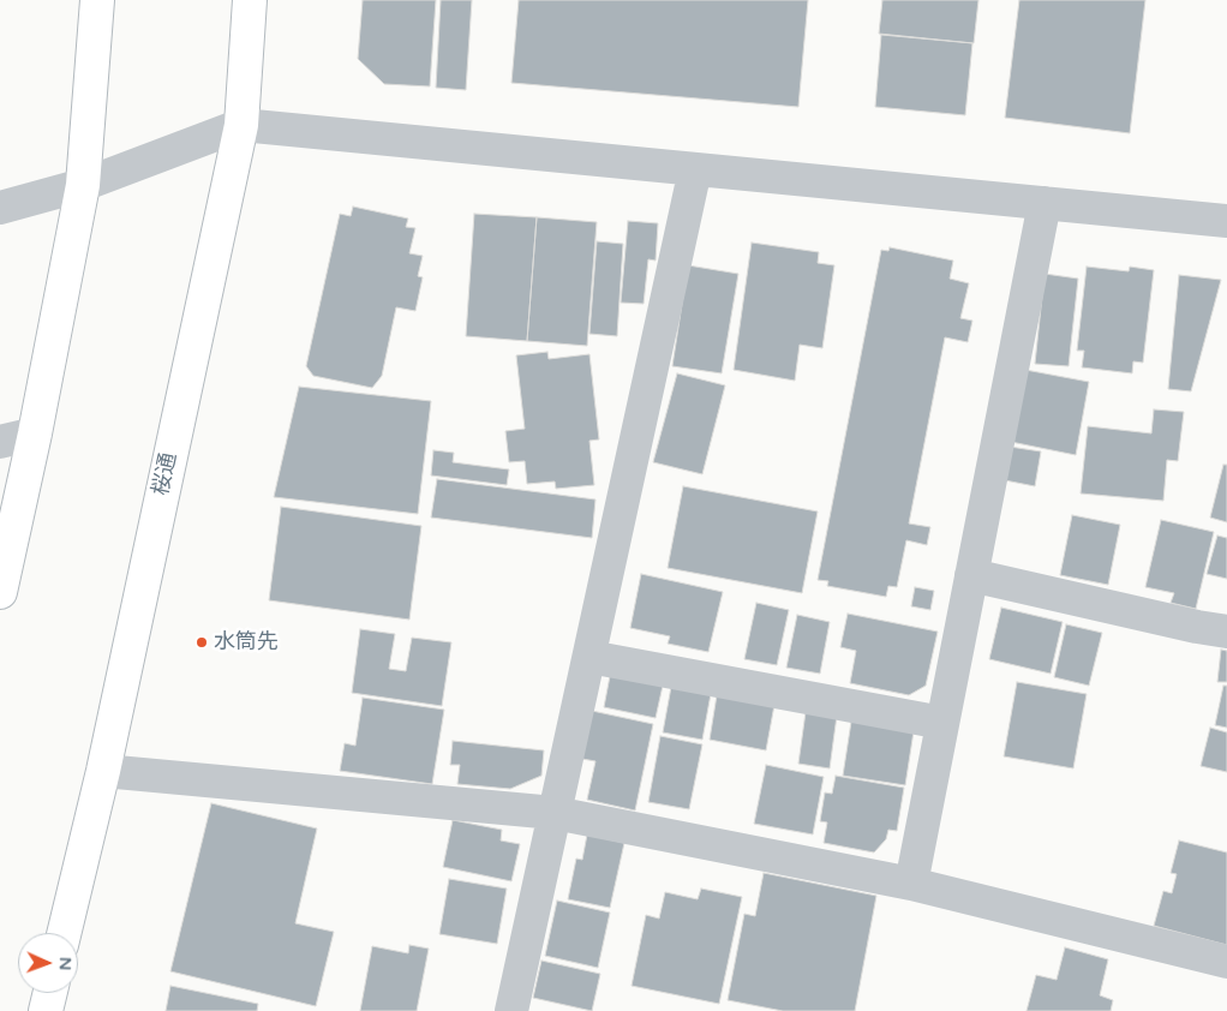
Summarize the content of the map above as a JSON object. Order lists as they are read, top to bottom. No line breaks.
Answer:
{"streets":{"street":["桜通"]},"places":["水筒先"],"north":"right"}
